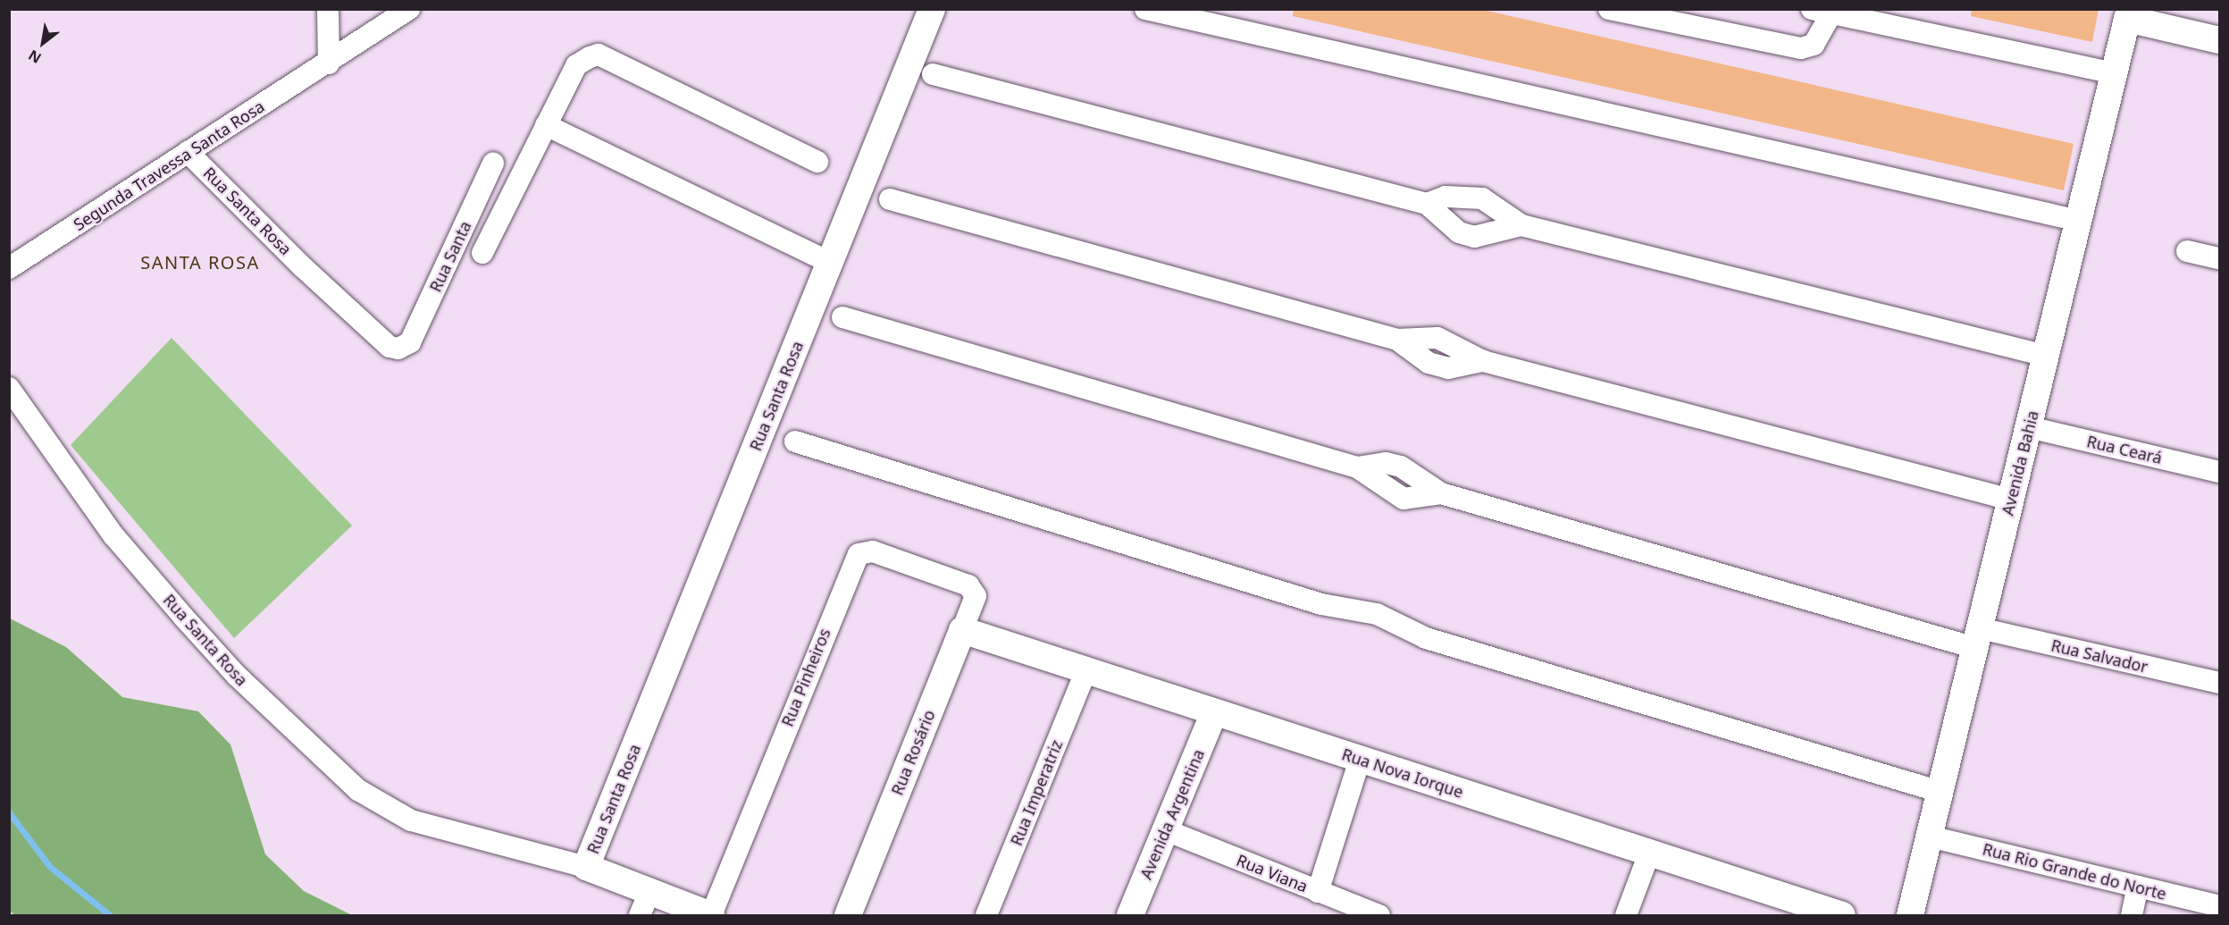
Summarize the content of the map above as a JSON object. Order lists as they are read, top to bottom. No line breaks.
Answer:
{"streets":{"street":["Segunda Travessa Santa Rosa","Rua Santa Rosa","Rua Santa","Rua Ceará","Avenida Bahia","Rua Salvador","Rua Pinheiros","Rua Rosário","Rua Nova Iorque","Rua Imperatriz","Avenida Argentina","Rua Rio Grande do Norte","Rua Viana"]},"crossings":[["Segunda Travessa Santa Rosa","Rua Santa Rosa"],["Rua Santa Rosa","Rua Santa"],["Rua Ceará","Avenida Bahia"],["Avenida Bahia","Rua Salvador"],["Avenida Bahia","Rua Rio Grande do Norte"],["Rua Pinheiros","Rua Rosário"],["Rua Rosário","Rua Nova Iorque"],["Rua Nova Iorque","Rua Imperatriz"],["Rua Nova Iorque","Avenida Argentina"],["Avenida Argentina","Rua Viana"]],"districts":["SANTA ROSA"],"north":"bottom left"}
